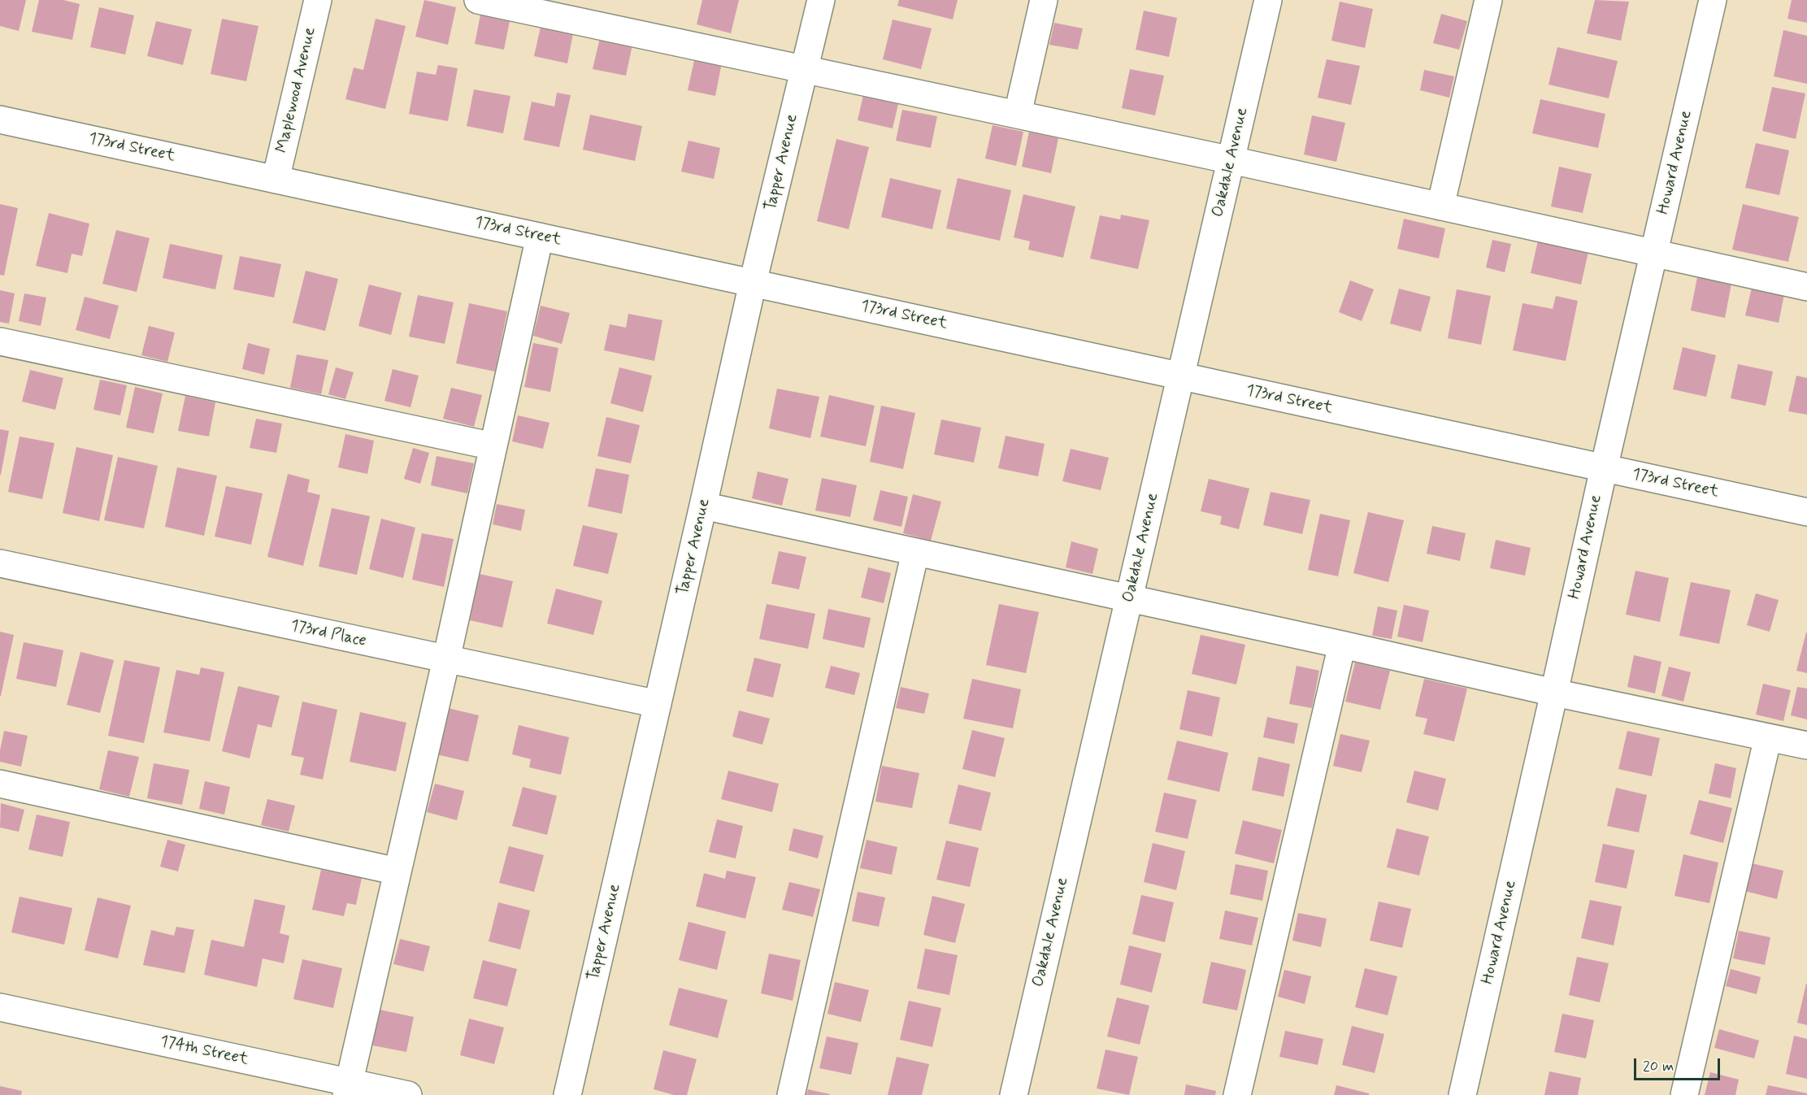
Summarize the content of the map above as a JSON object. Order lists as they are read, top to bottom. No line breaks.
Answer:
{"streets":{"street":["Maplewood Avenue","173rd Street","Tapper Avenue","Oakdale Avenue","Howard Avenue","173rd Place","174th Street"]},"crossings":[["Maplewood Avenue","173rd Street"],["173rd Street","Tapper Avenue"],["173rd Street","Oakdale Avenue"],["173rd Street","Howard Avenue"],["Tapper Avenue","173rd Place"]],"scale_bar":"20 m"}
